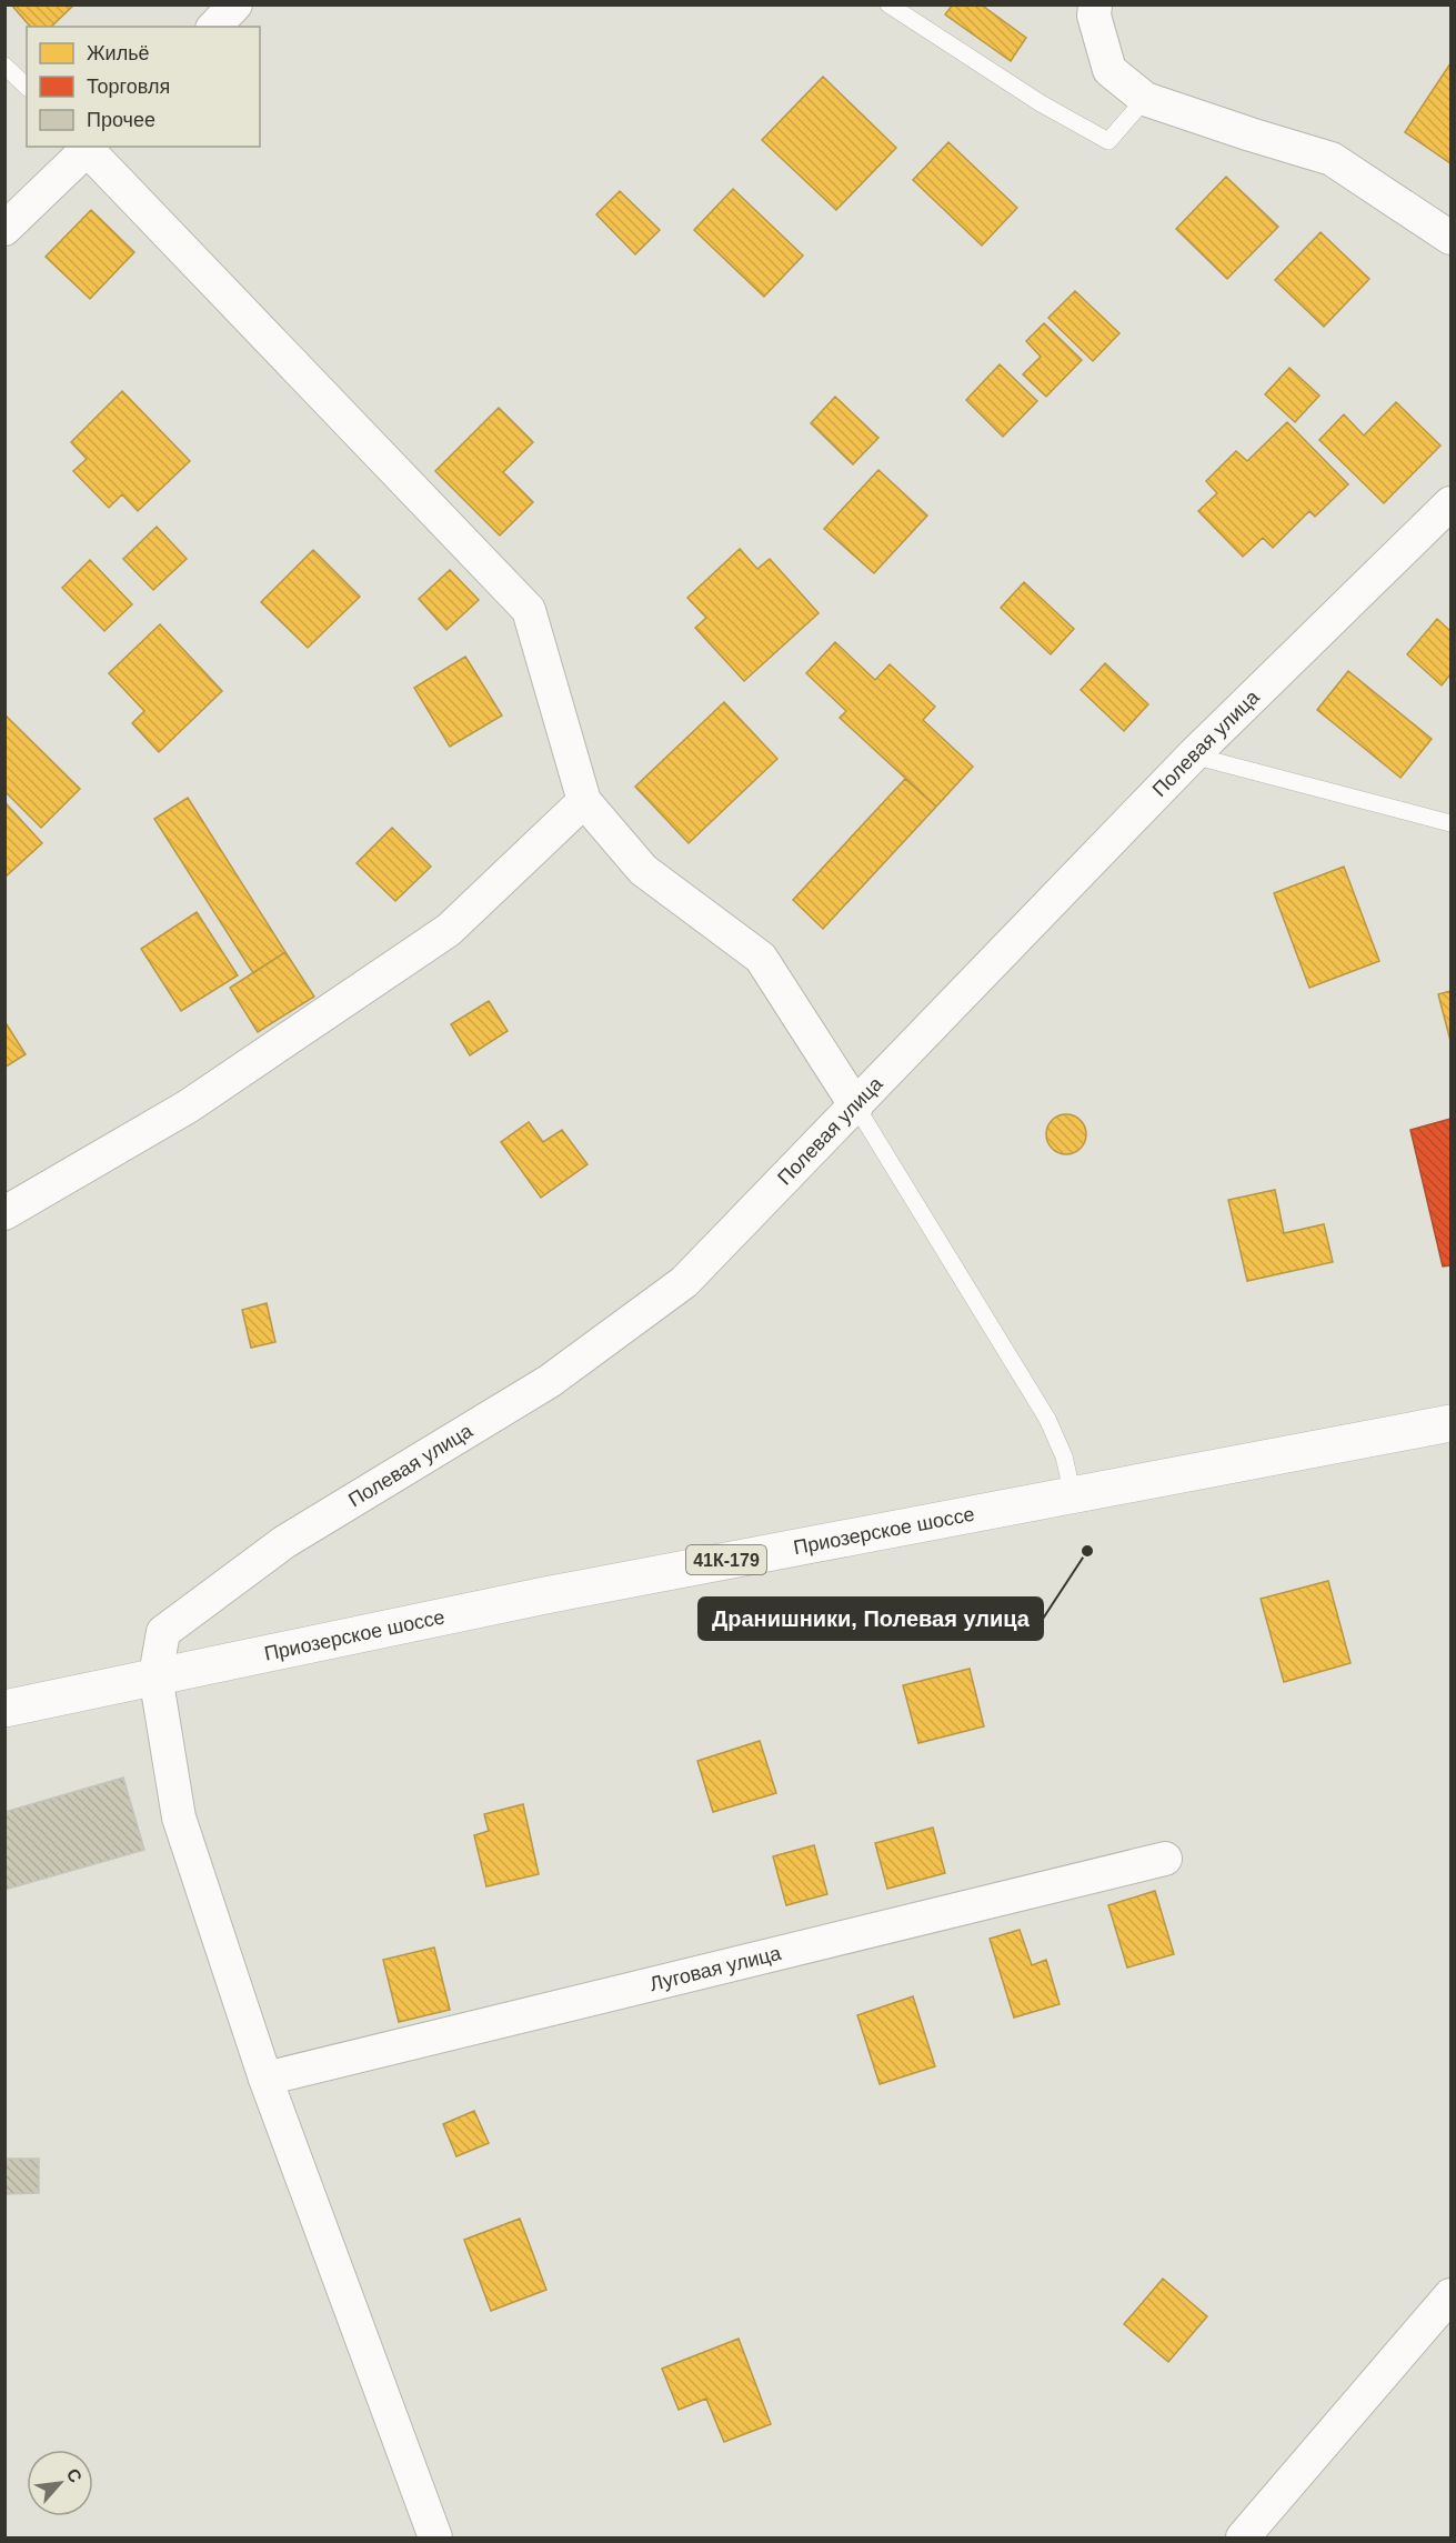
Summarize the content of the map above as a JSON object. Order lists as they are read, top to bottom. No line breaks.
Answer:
{"streets":{"main road":["Приозерское шоссе","41К-179"],"street":["Полевая улица","Луговая улица"]},"crossings":[["Полевая улица","Приозерское шоссе"],["Полевая улица","Луговая улица"]],"places":["Дранишники, Полевая улица"],"legend":["Жильё","Торговля","Прочее"],"north":"top right"}
